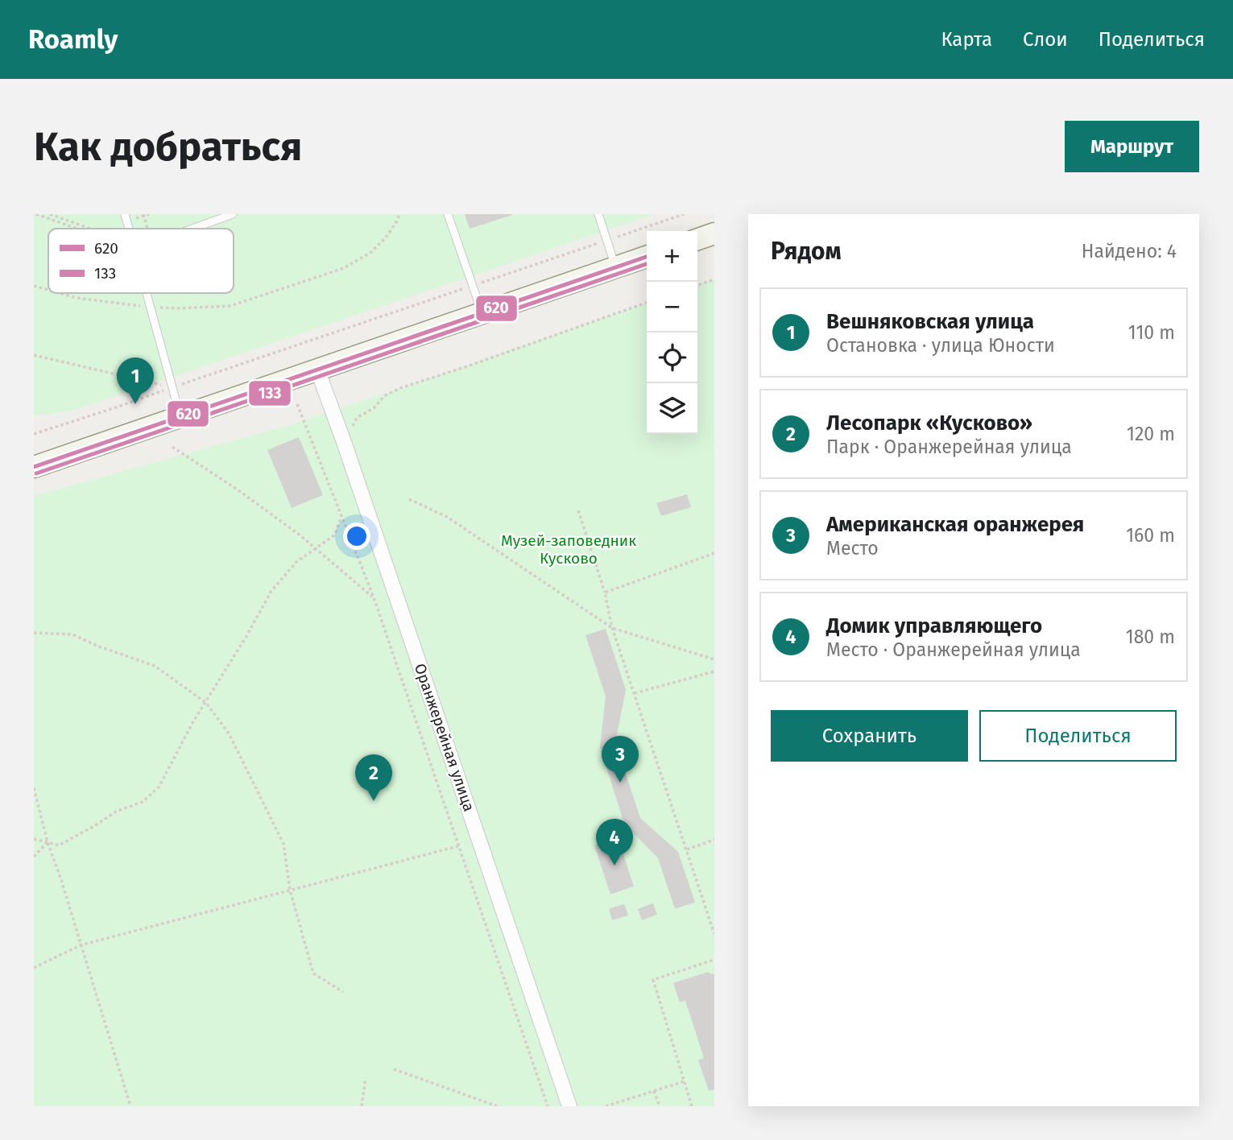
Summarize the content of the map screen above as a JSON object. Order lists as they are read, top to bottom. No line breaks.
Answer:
{"streets":{"street":["Оранжерейная улица"]},"parks":["Музей-заповедник Кусково"],"lines":["transit line 620","transit line 133"],"legend":["620","133"],"page":{"header":"Roamly","nav":["Карта","Слои","Поделиться"],"buttons":["Маршрут",["Сохранить","Поделиться"]],"title":"Как добраться","heading":["Рядом","Найдено: 4"],"map_buttons":["+","−"],"list":[{"mark":"1","name":"Вешняковская улица","note":"Остановка · улица Юности","value":"110 m"},{"mark":"2","name":"Лесопарк «Кусково»","note":"Парк · Оранжерейная улица","value":"120 m"},{"mark":"3","name":"Американская оранжерея","note":"Место","value":"160 m"},{"mark":"4","name":"Домик управляющего","note":"Место · Оранжерейная улица","value":"180 m"}],"pins":["1","3","2","4"]}}
